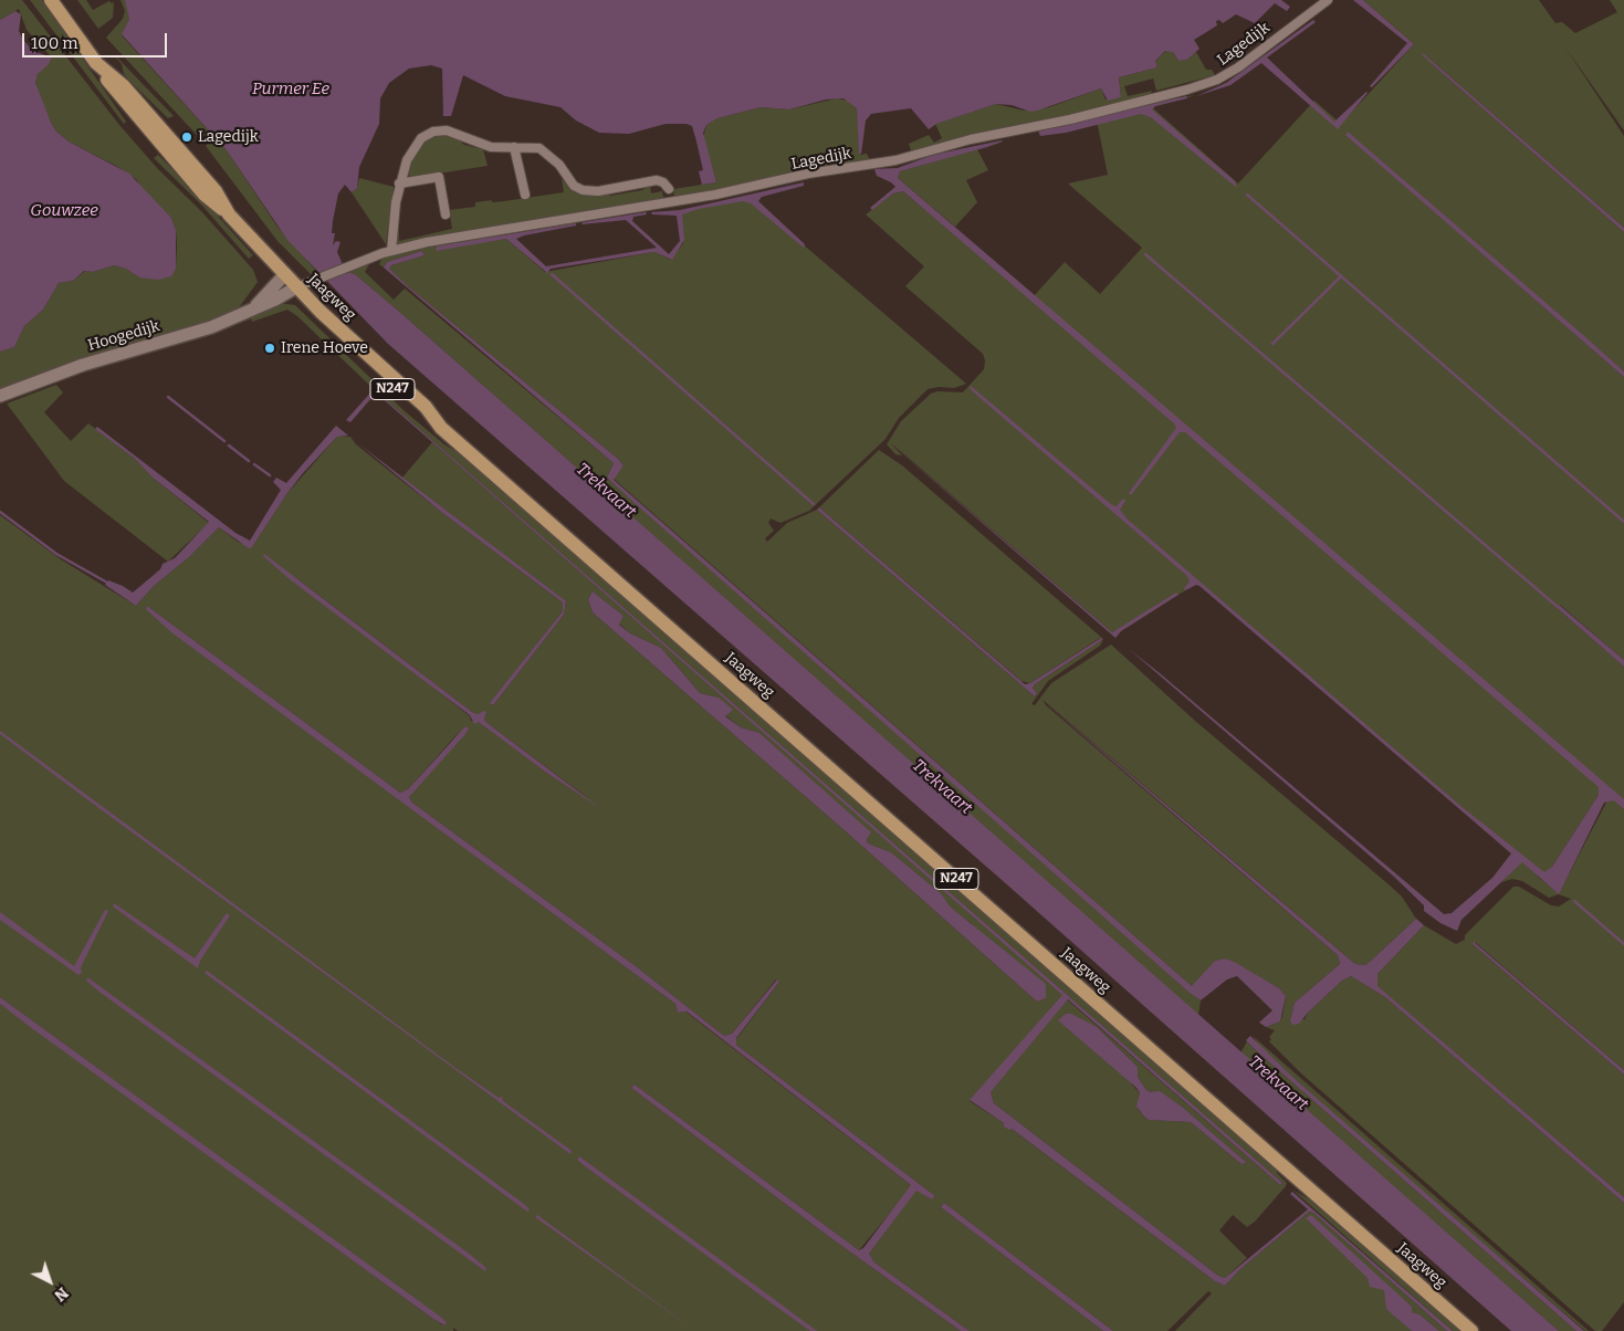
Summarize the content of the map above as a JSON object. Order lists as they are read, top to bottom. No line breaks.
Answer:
{"streets":{"main road":["Jaagweg","N247"],"street":["Lagedijk","Hoogedijk"]},"crossings":[["Lagedijk","Jaagweg"],["Lagedijk","Hoogedijk"],["Jaagweg","Hoogedijk"]],"water":["Purmer Ee","Gouwzee","Trekvaart"],"places":["Lagedijk","Irene Hoeve"],"scale_bar":"100 m","north":"bottom right"}
